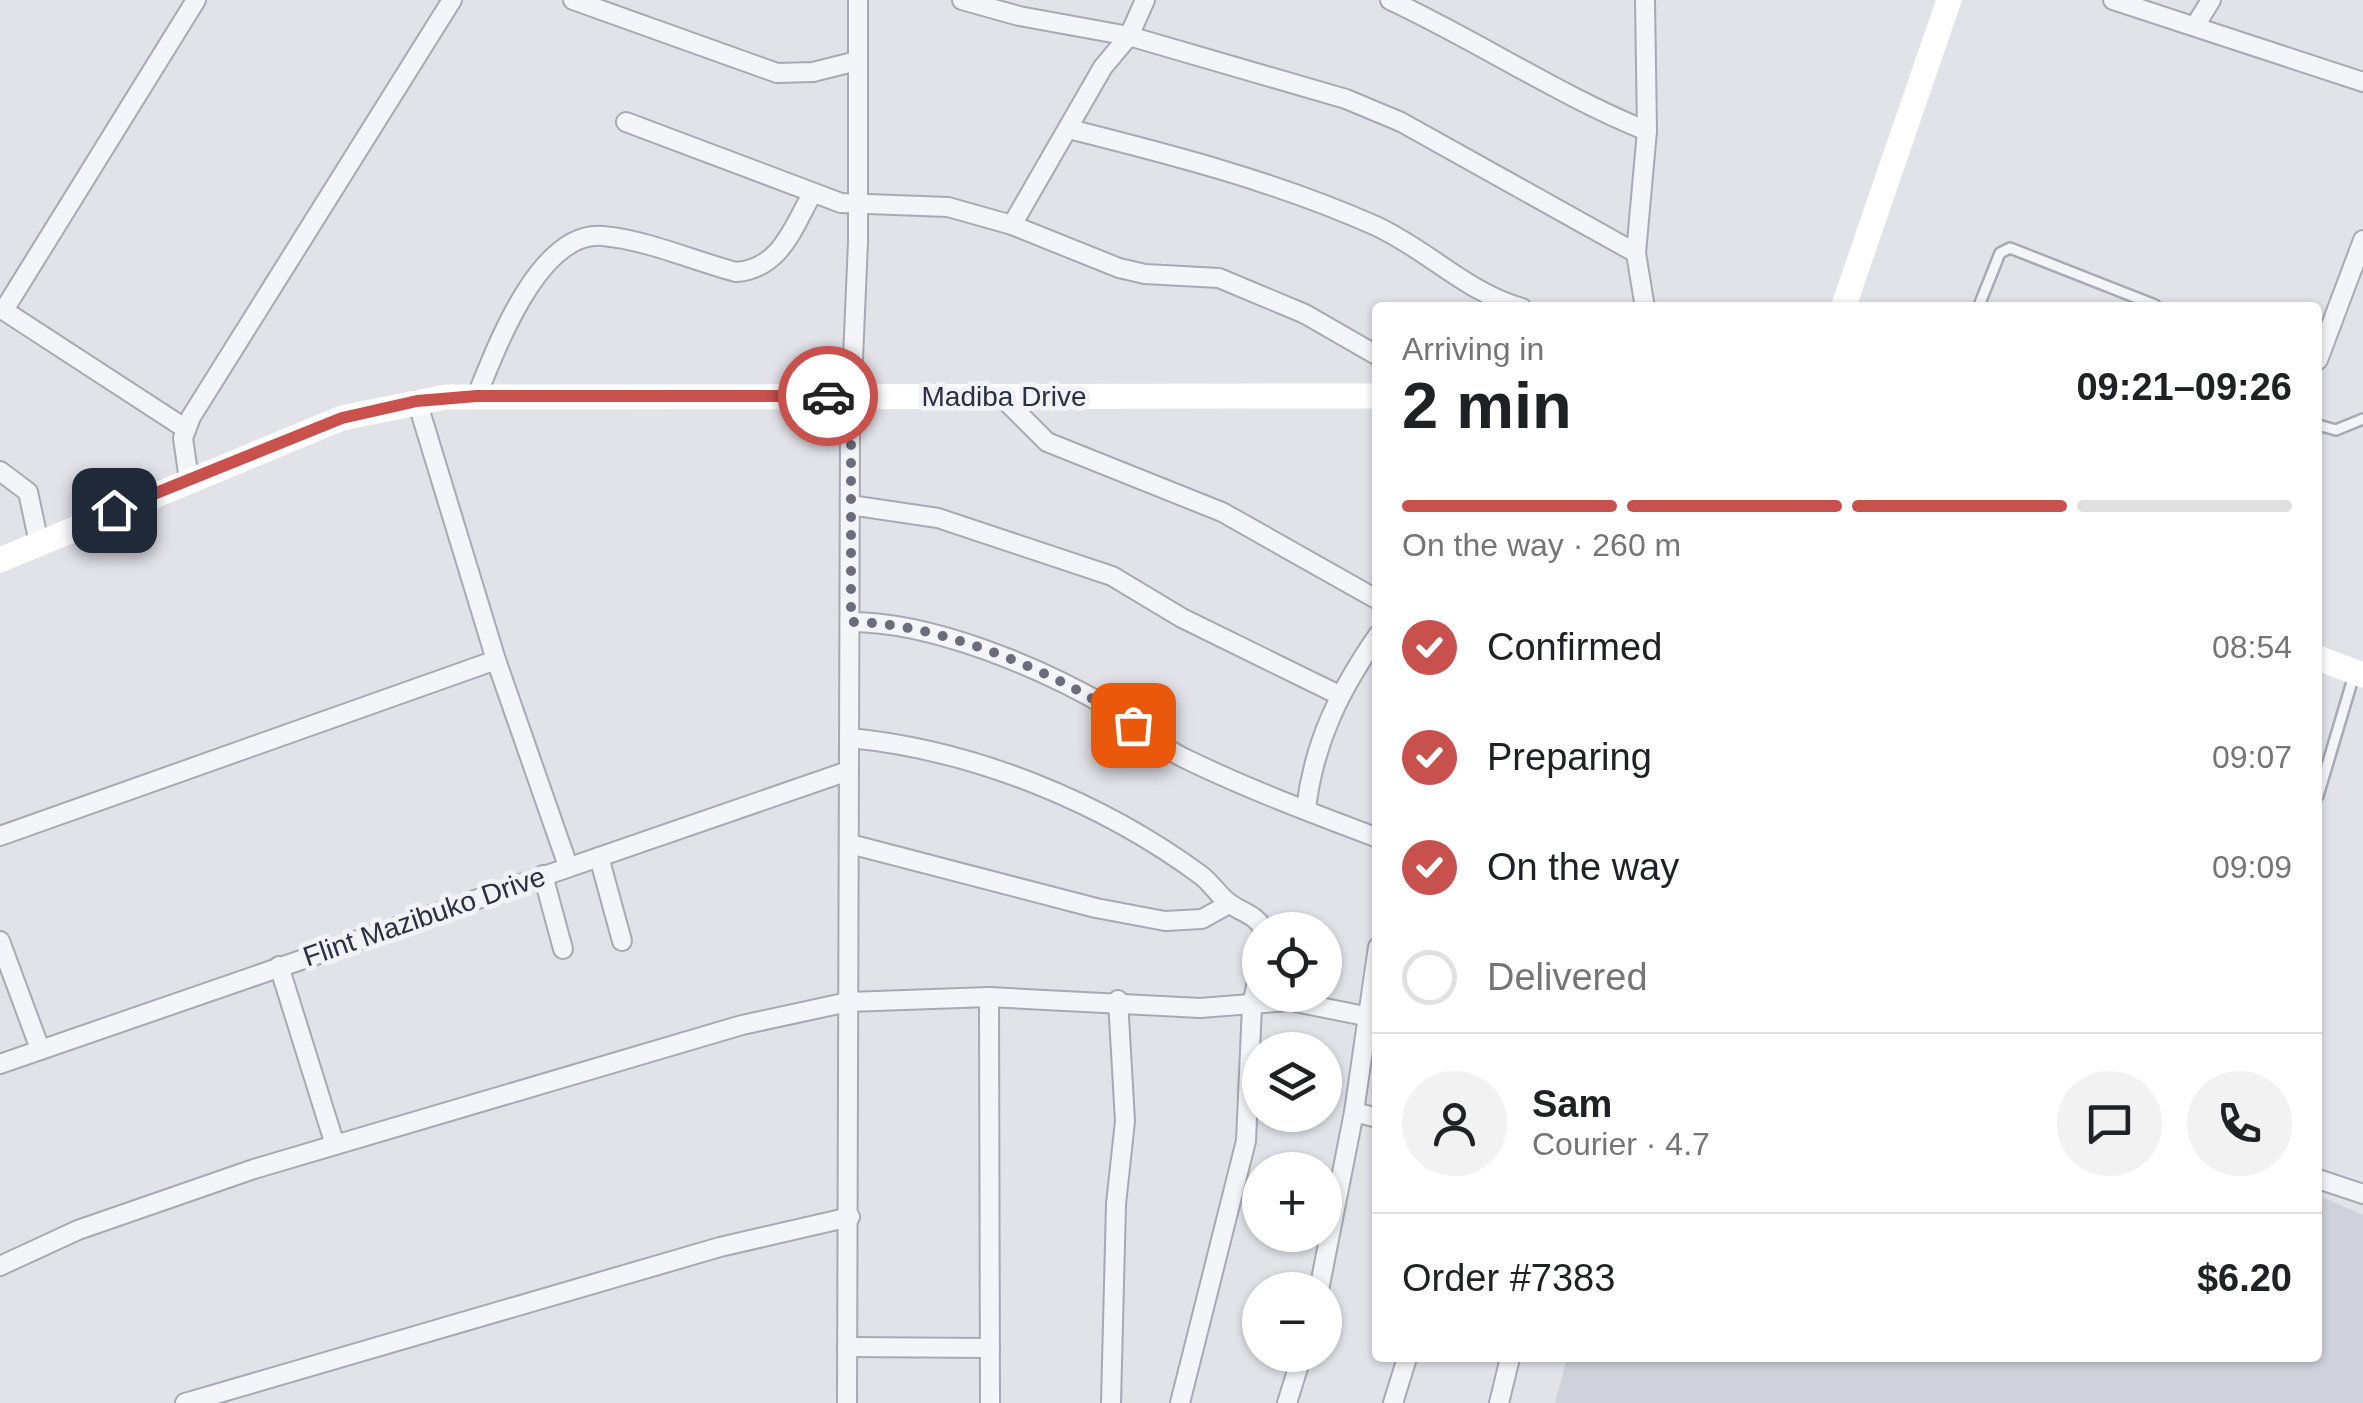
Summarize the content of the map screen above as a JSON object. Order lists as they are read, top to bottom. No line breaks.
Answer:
{"streets":{"street":["Madiba Drive","Flint Mazibuko Drive"]},"page":{"heading":["2 min","Arriving in","09:21–09:26"],"panel":["Sam","Courier · 4.7","Order #7383","$6.20"],"bar":"On the way · 260 m","list":[["Confirmed","08:54"],["Preparing","09:07"],["On the way","09:09"],"Delivered"],"map_buttons":["+","−"]}}
